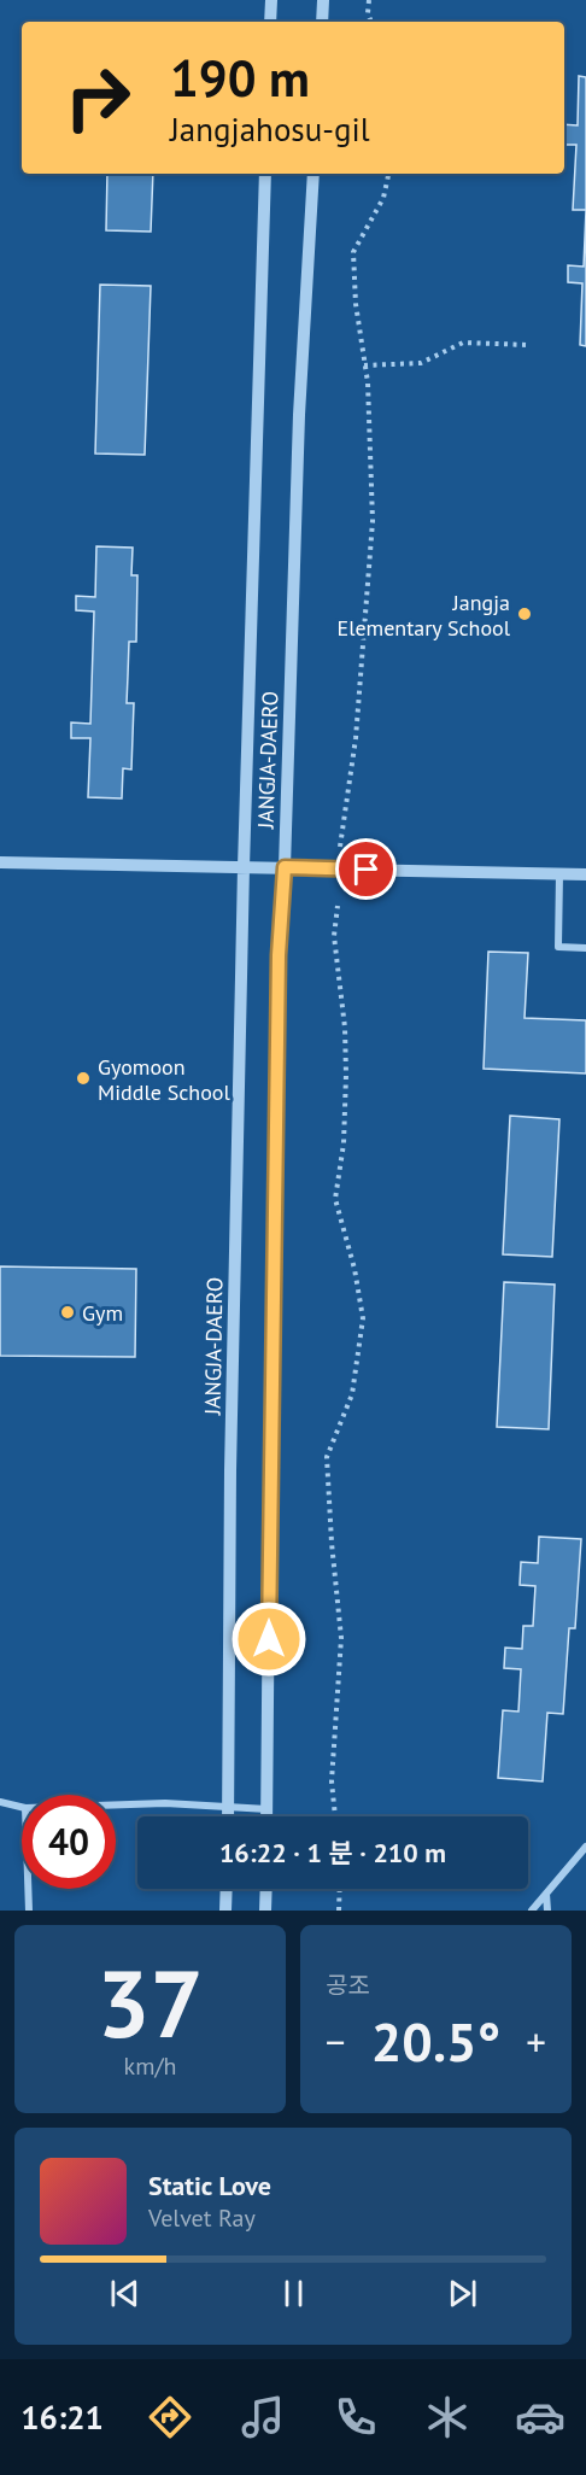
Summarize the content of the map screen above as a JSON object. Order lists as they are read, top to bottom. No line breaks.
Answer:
{"streets":{"street":["JANGJA-DAERO"]},"places":["Jangja Elementary School","Gyomoon Middle School","Gym"],"page":{"turn":["190 m","Jangjahosu-gil"],"limit":"40","trip":"16:22 · 1 분 · 210 m","tile":[["37","km/h"],"공조"],"heat":["−","20.5°","+"],"song":["Static Love","Velvet Ray"],"tabs":"16:21"}}
